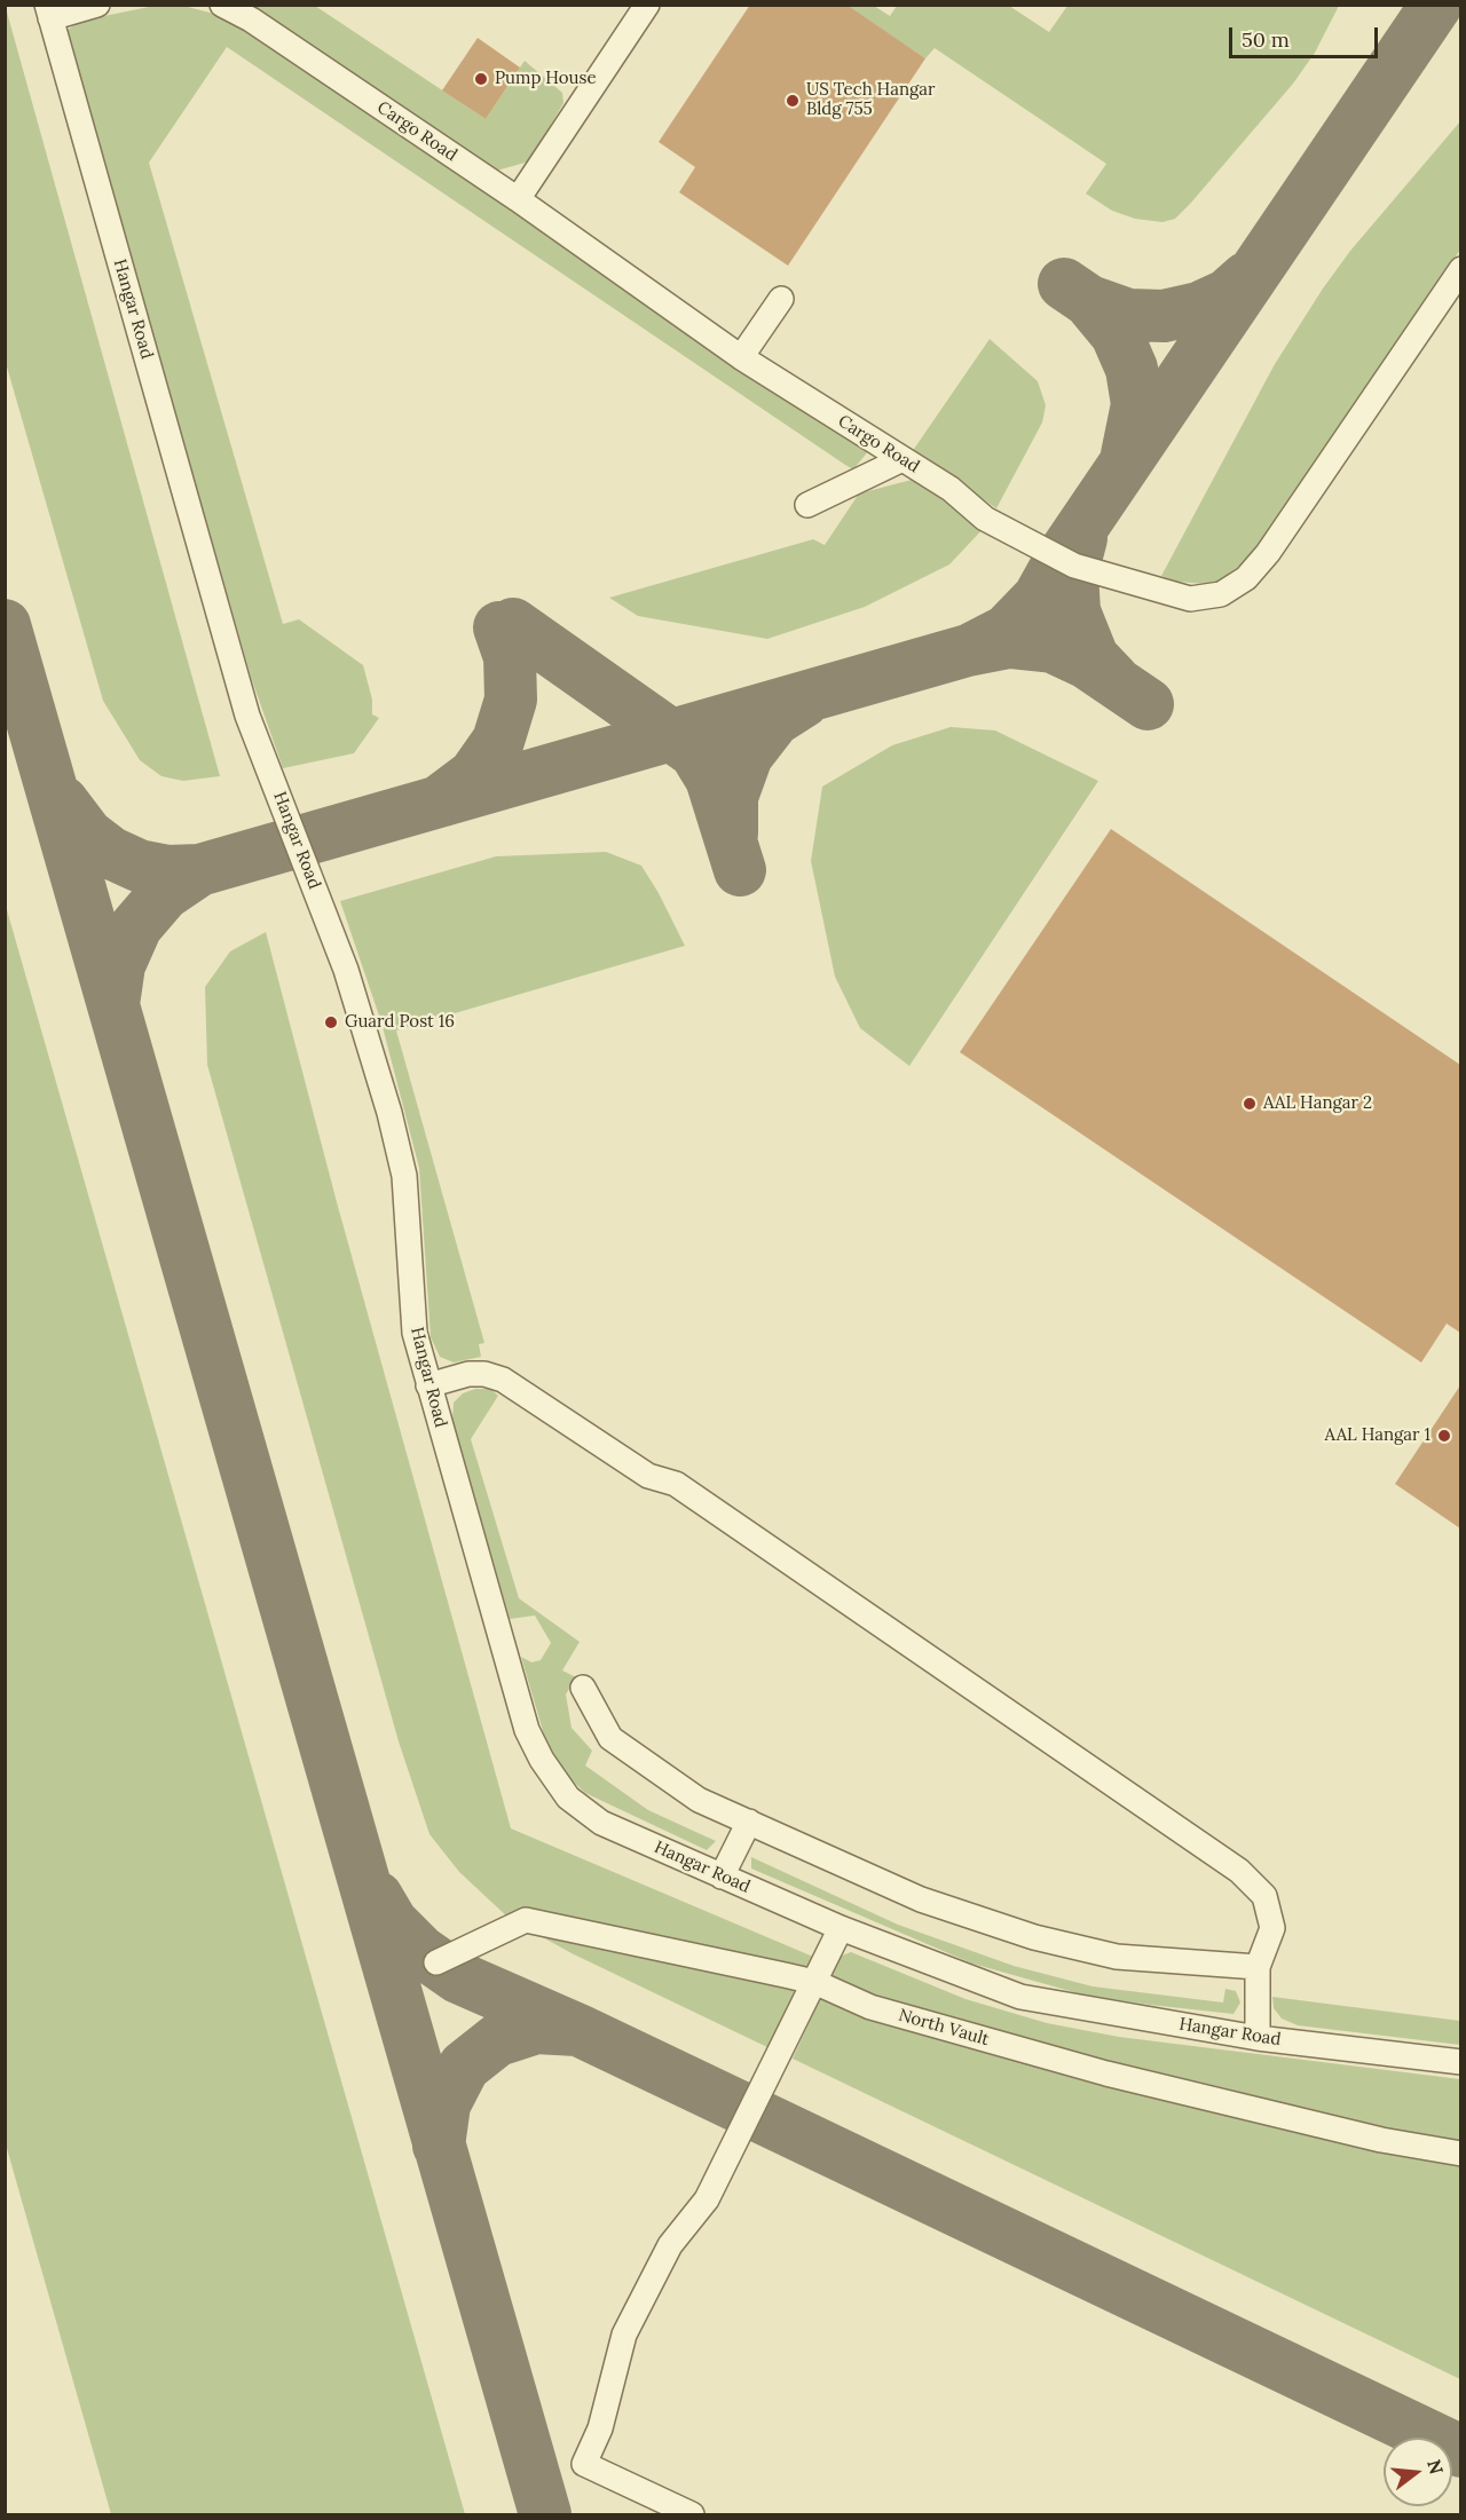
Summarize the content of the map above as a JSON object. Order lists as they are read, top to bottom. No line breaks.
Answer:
{"streets":{"street":["Cargo Road","Hangar Road","North Vault"]},"places":["Pump House","US Tech Hangar Bldg 755","Guard Post 16","AAL Hangar 2","AAL Hangar 1"],"scale_bar":"50 m","north":"right"}
